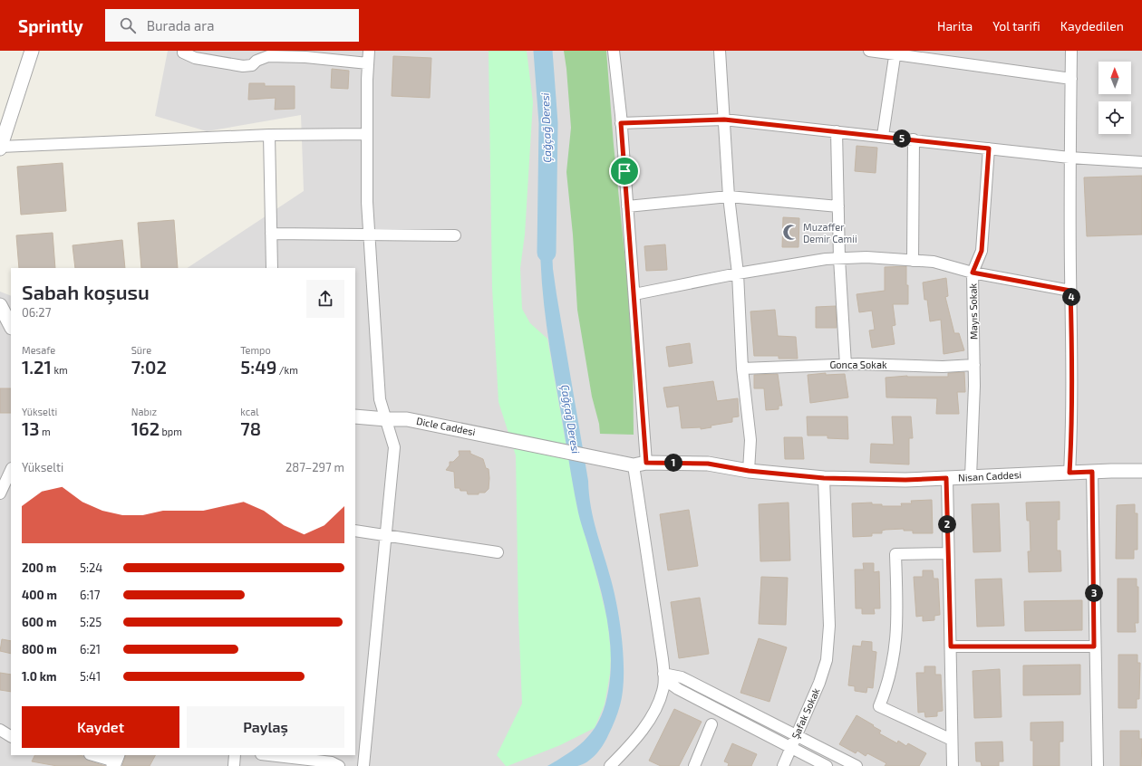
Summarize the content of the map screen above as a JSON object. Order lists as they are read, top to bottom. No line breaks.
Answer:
{"streets":{"street":["Mayıs Sokak","Gonca Sokak","Dicle Caddesi","Nisan Caddesi","Şafak Sokak"]},"crossings":[["Mayıs Sokak","Gonca Sokak"],["Mayıs Sokak","Nisan Caddesi"],["Dicle Caddesi","Nisan Caddesi"],["Nisan Caddesi","Şafak Sokak"]],"water":["Çağçağ Deresi"],"places":{"mosque":["Muzaffer Demir Camii"]},"north":"top","page":{"header":"Sprintly","search":"Burada ara","nav":["Harita","Yol tarifi","Kaydedilen"],"pins":["5","4","1","2","3"],"heading":["Sabah koşusu","06:27"],"stats":[["Mesafe","1.21 km"],["Süre","7:02"],["Tempo","5:49 /km"],["Yükselti","13 m"],["Nabız","162 bpm"],["kcal","78"]],"chart":["Yükselti","287–297 m"],"list":[{"name":"200 m","note":"5:24"},{"name":"400 m","note":"6:17"},{"name":"600 m","note":"5:25"},{"name":"800 m","note":"6:21"},{"name":"1.0 km","note":"5:41"}],"buttons":["Kaydet","Paylaş"]}}
